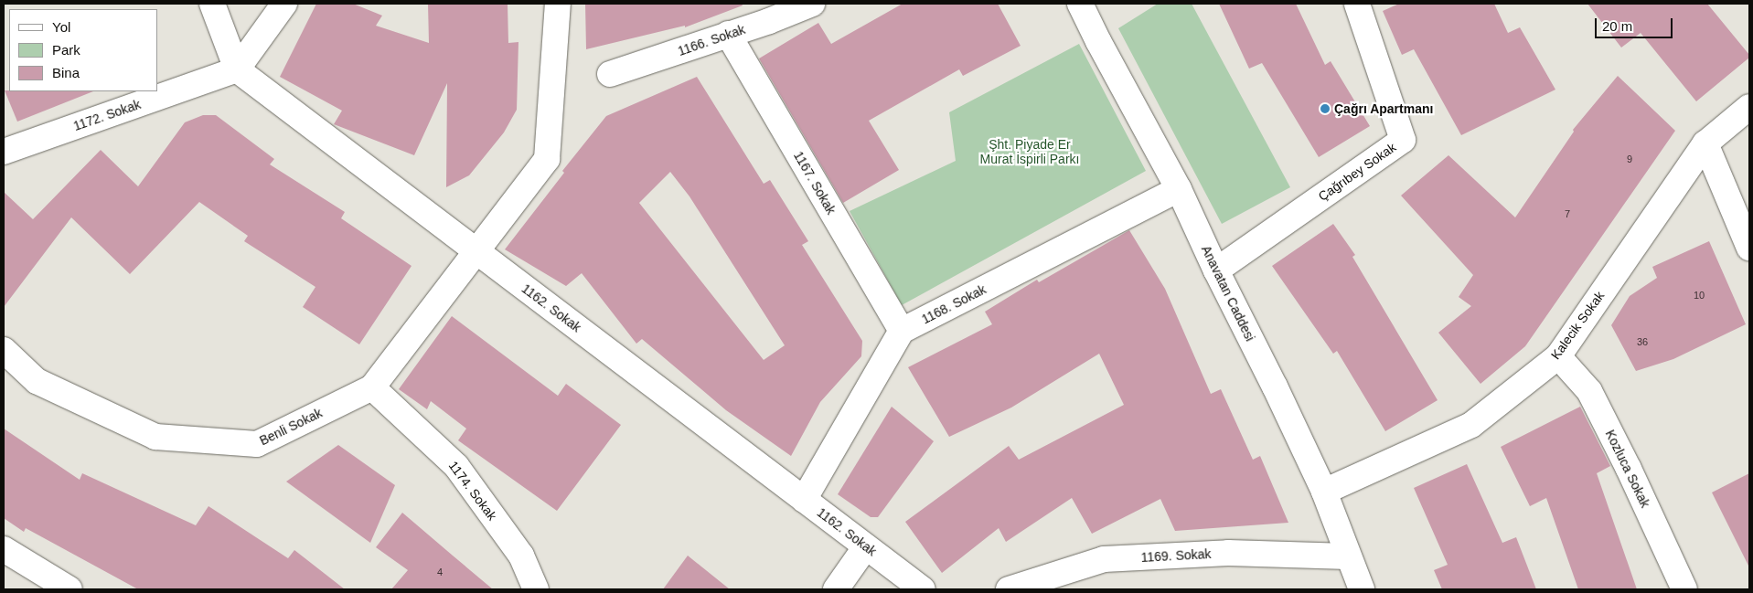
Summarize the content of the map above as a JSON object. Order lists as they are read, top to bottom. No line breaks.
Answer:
{"streets":{"street":["1166. Sokak","1172. Sokak","Çağrıbey Sokak","1167. Sokak","Anavatan Caddesi","1168. Sokak","1162. Sokak","Kalecik Sokak","Benli Sokak","Kozluca Sokak","1174. Sokak","1169. Sokak"]},"crossings":[["1166. Sokak","1167. Sokak"],["1172. Sokak","1162. Sokak"],["Çağrıbey Sokak","Anavatan Caddesi"],["1167. Sokak","1168. Sokak"],["Anavatan Caddesi","1168. Sokak"],["Anavatan Caddesi","Kalecik Sokak"],["Anavatan Caddesi","1169. Sokak"],["1162. Sokak","Benli Sokak"],["Kalecik Sokak","Kozluca Sokak"],["Benli Sokak","1174. Sokak"]],"parks":["Şht. Piyade Er Murat İspirli Parkı"],"places":["Çağrı Apartmanı"],"house_numbers":["9","7","10","36","4"],"legend":["Yol","Park","Bina"],"scale_bar":"20 m"}
